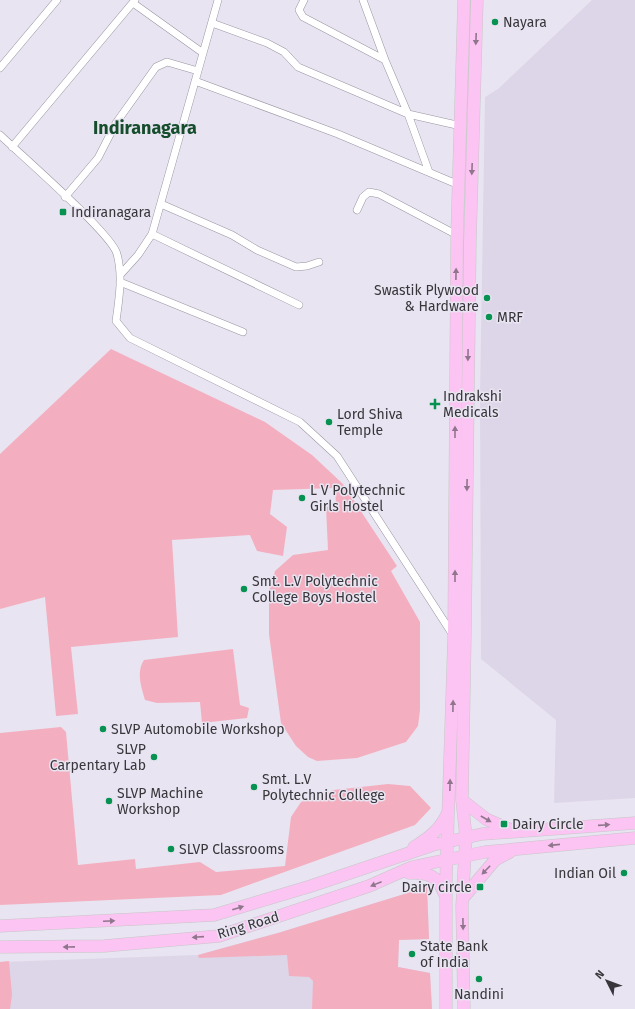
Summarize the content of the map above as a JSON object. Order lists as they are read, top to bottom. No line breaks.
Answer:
{"streets":{"main road":["Ring Road"]},"districts":["Indiranagara"],"places":{"other":["Nayara","Swastik Plywood & Hardware","MRF","Lord Shiva Temple","L V Polytechnic Girls Hostel","Smt. L.V Polytechnic College Boys Hostel","SLVP Automobile Workshop","SLVP Carpentary Lab","Smt. L.V Polytechnic College","SLVP Machine Workshop","SLVP Classrooms","Indian Oil","State Bank of India","Nandini"],"transit":["Indiranagara","Dairy Circle","Dairy circle"],"health":["Indrakshi Medicals"]},"north":"top left"}
